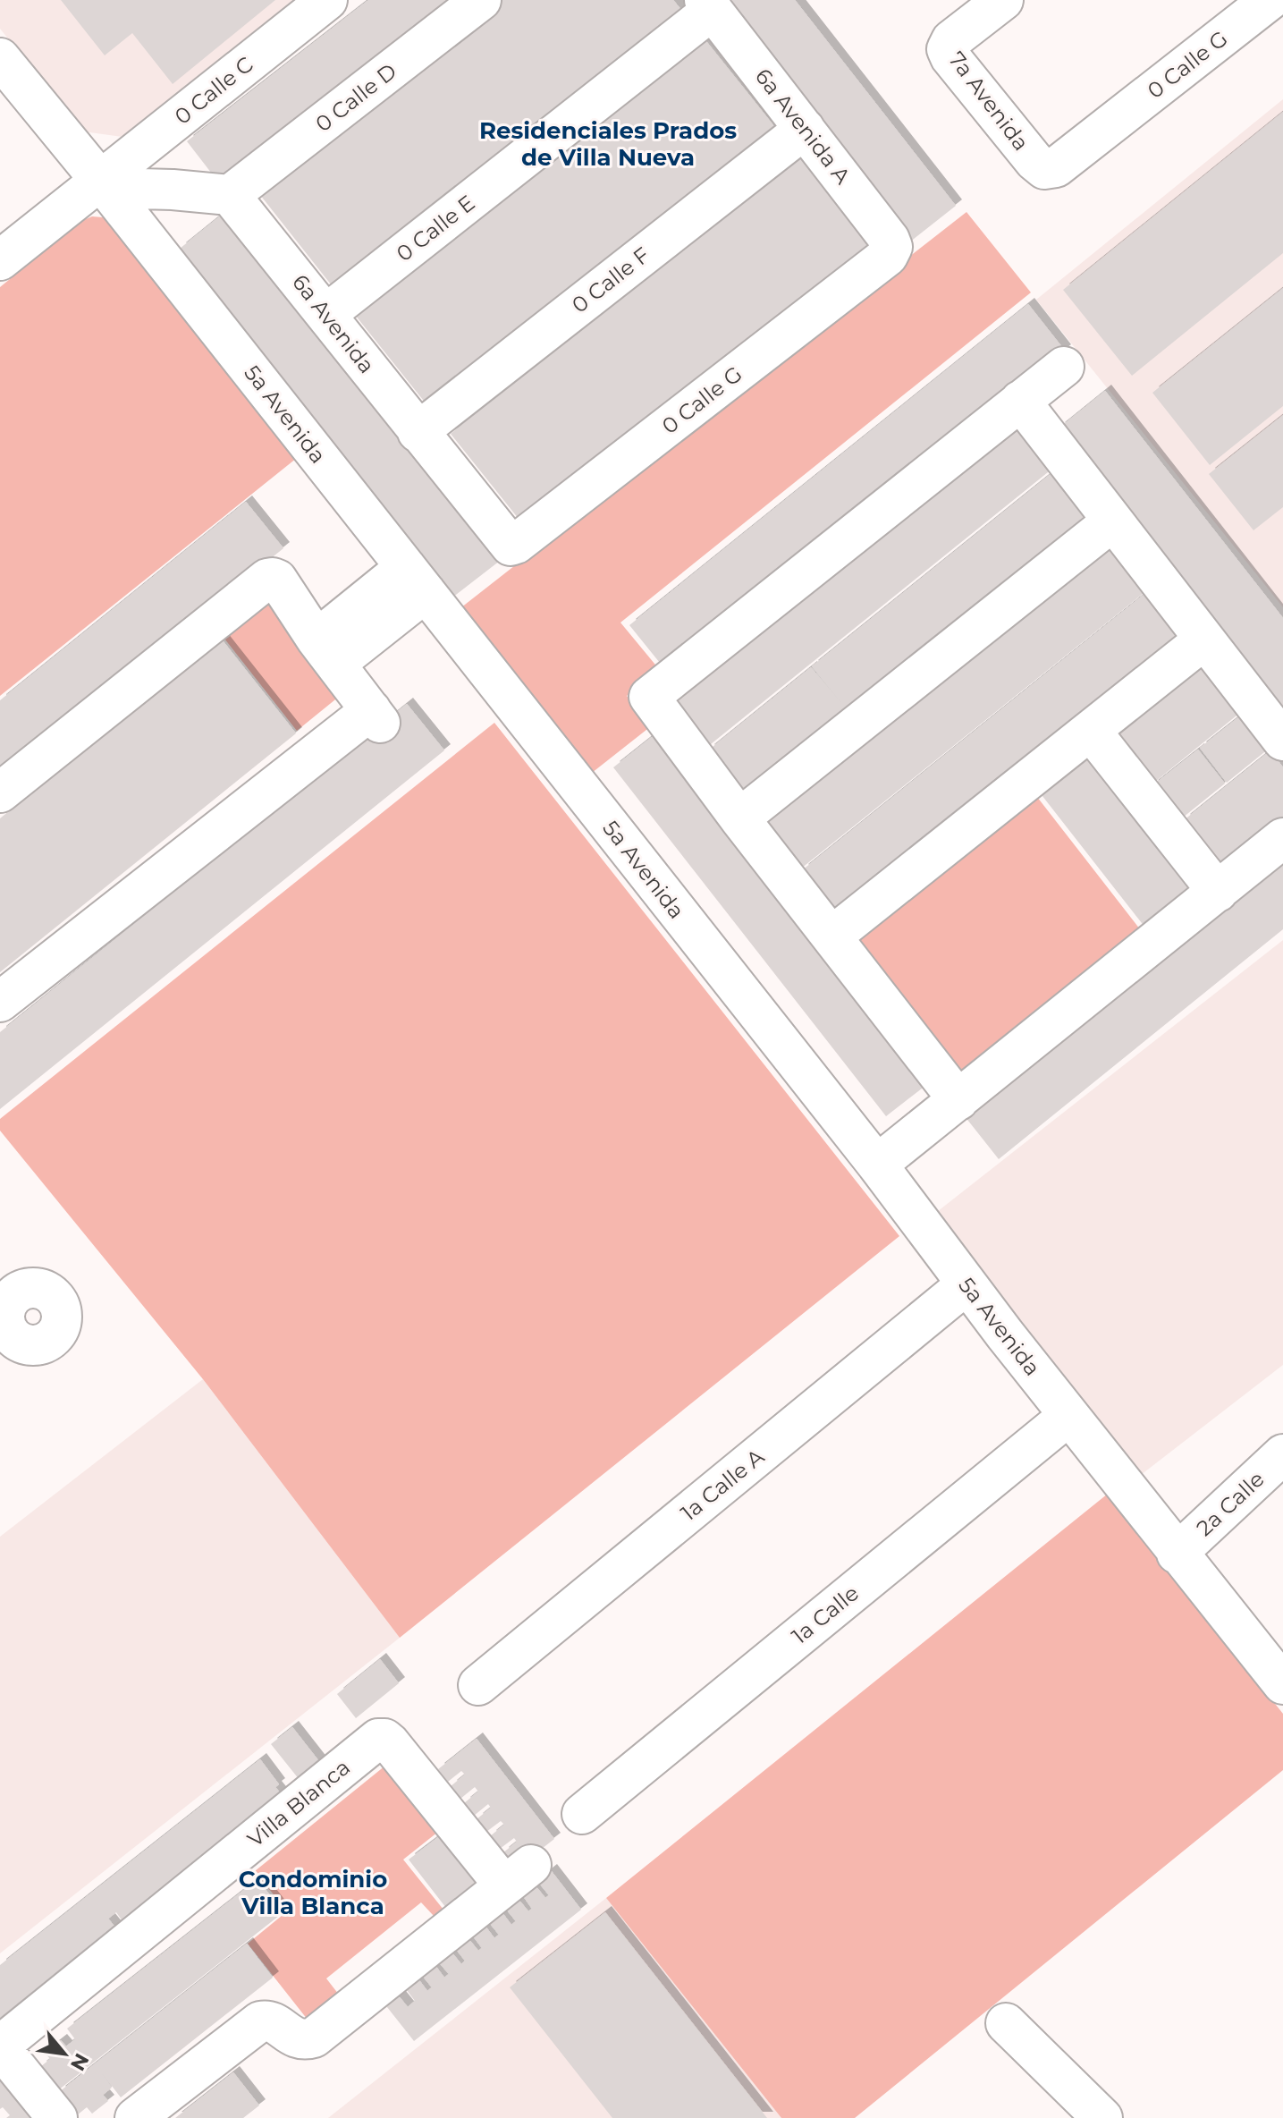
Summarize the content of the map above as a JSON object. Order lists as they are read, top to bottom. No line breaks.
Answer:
{"streets":{"street":["0 Calle G","0 Calle C","0 Calle D","7a Avenida","6a Avenida A","0 Calle E","0 Calle F","6a Avenida","5a Avenida","1a Calle A","2a Calle","1a Calle","Villa Blanca"]},"crossings":[["0 Calle G","7a Avenida"],["0 Calle G","6a Avenida A"],["0 Calle G","6a Avenida"],["0 Calle C","5a Avenida"],["0 Calle D","6a Avenida"],["6a Avenida A","0 Calle E"],["6a Avenida A","0 Calle F"],["0 Calle E","6a Avenida"],["0 Calle F","6a Avenida"],["5a Avenida","1a Calle A"],["5a Avenida","2a Calle"],["5a Avenida","1a Calle"]],"districts":["Residenciales Prados de Villa Nueva","Condominio Villa Blanca"],"north":"bottom right"}
